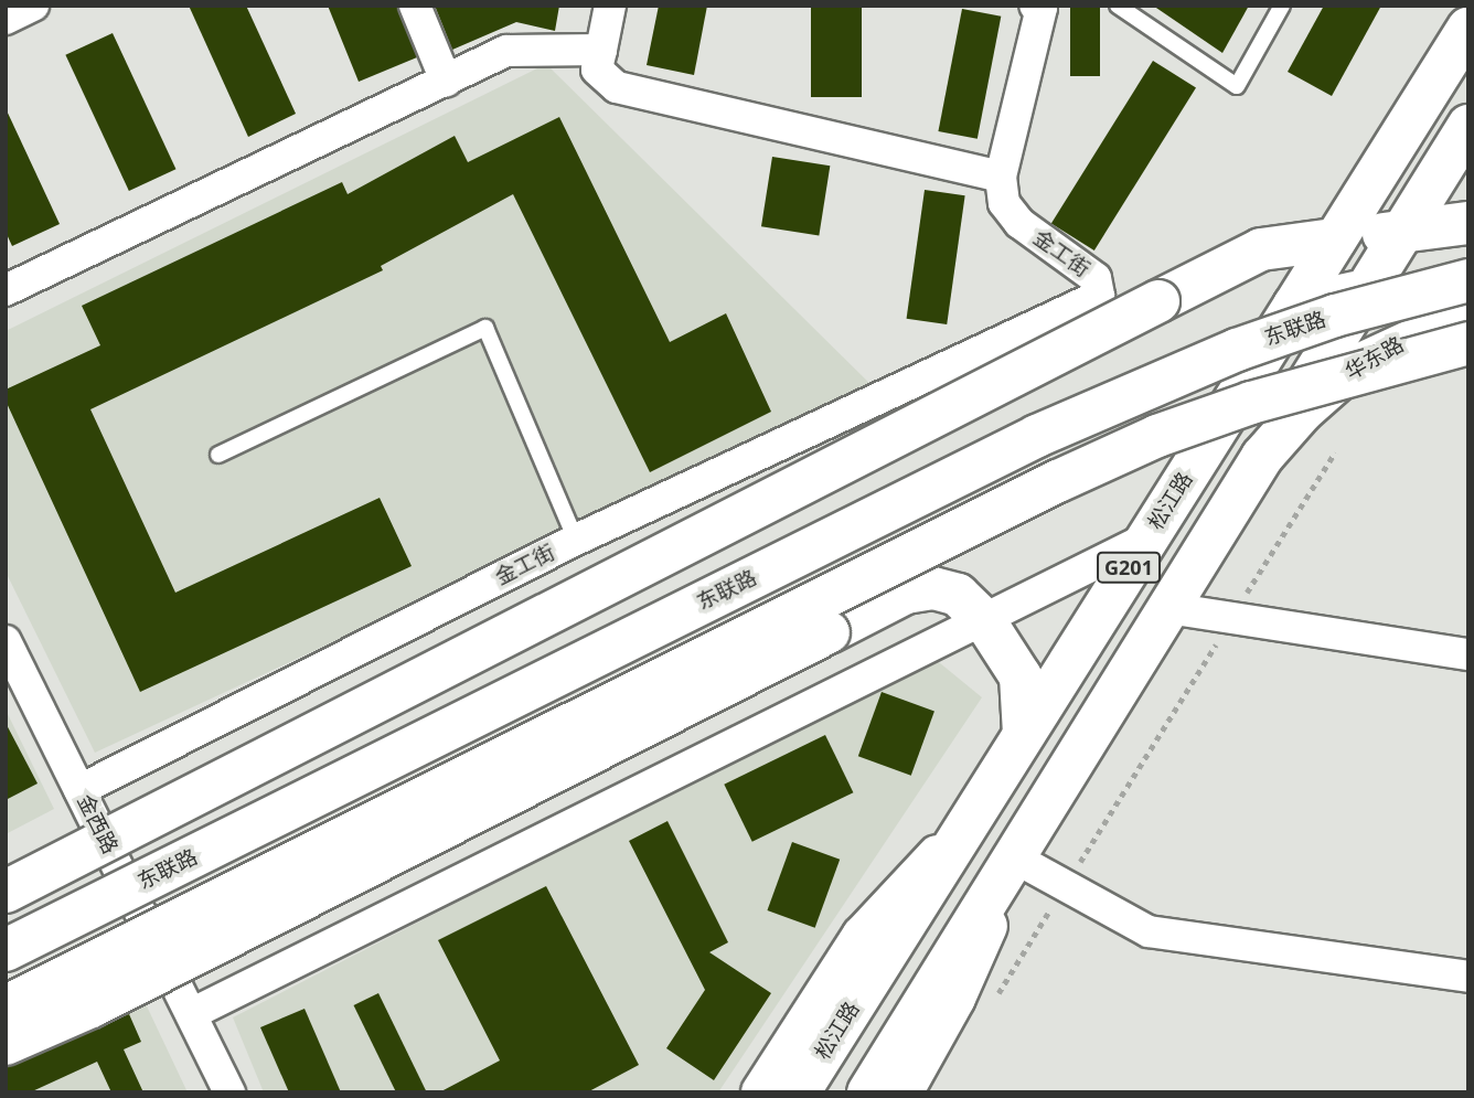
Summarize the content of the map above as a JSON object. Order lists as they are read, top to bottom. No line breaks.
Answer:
{"streets":{"main road":["东联路","华东路","松江路","G201"],"street":["金工街","金西路"]},"crossings":[["金工街","金西路"],["华东路","G201"]]}
